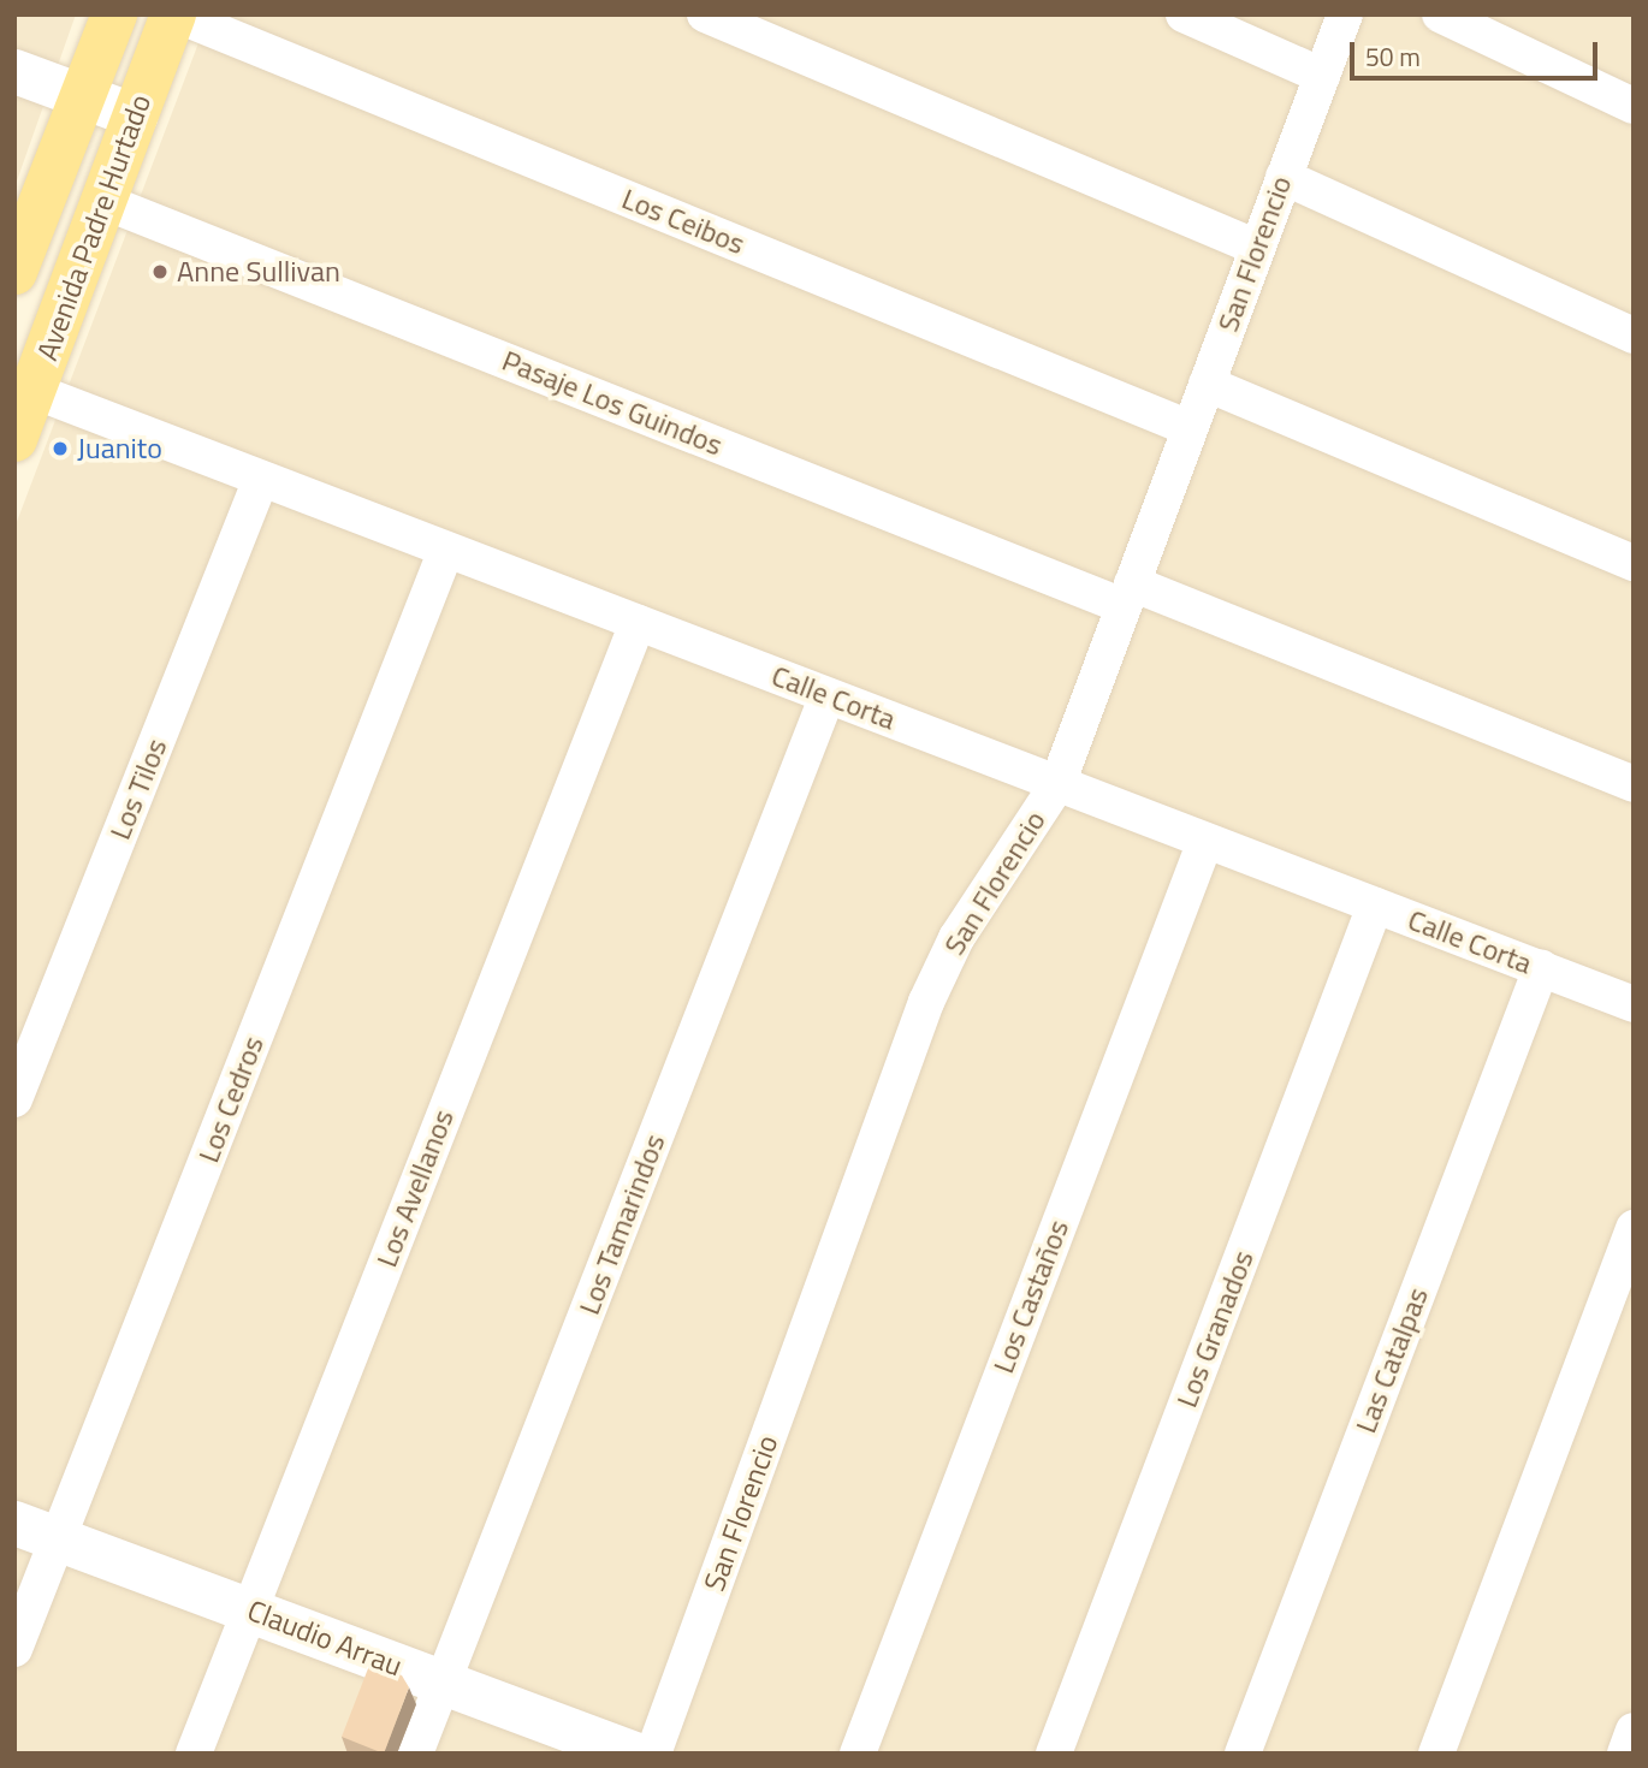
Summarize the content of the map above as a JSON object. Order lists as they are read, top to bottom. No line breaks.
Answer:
{"streets":{"main road":["Avenida Padre Hurtado"],"street":["Los Ceibos","San Florencio","Pasaje Los Guindos","Calle Corta","Los Tilos","Los Cedros","Los Avellanos","Los Tamarindos","Los Castaños","Los Granados","Las Catalpas","Claudio Arrau"]},"crossings":[["Los Ceibos","Avenida Padre Hurtado"],["Los Ceibos","San Florencio"],["Avenida Padre Hurtado","Pasaje Los Guindos"],["Avenida Padre Hurtado","Calle Corta"],["San Florencio","Pasaje Los Guindos"],["San Florencio","Calle Corta"],["Calle Corta","Los Tilos"],["Calle Corta","Los Cedros"],["Calle Corta","Los Avellanos"],["Calle Corta","Los Tamarindos"],["Calle Corta","Los Castaños"],["Calle Corta","Los Granados"],["Calle Corta","Las Catalpas"],["Los Cedros","Claudio Arrau"],["Los Avellanos","Claudio Arrau"],["Los Tamarindos","Claudio Arrau"]],"places":["Anne Sullivan","Juanito"],"scale_bar":"50 m"}
